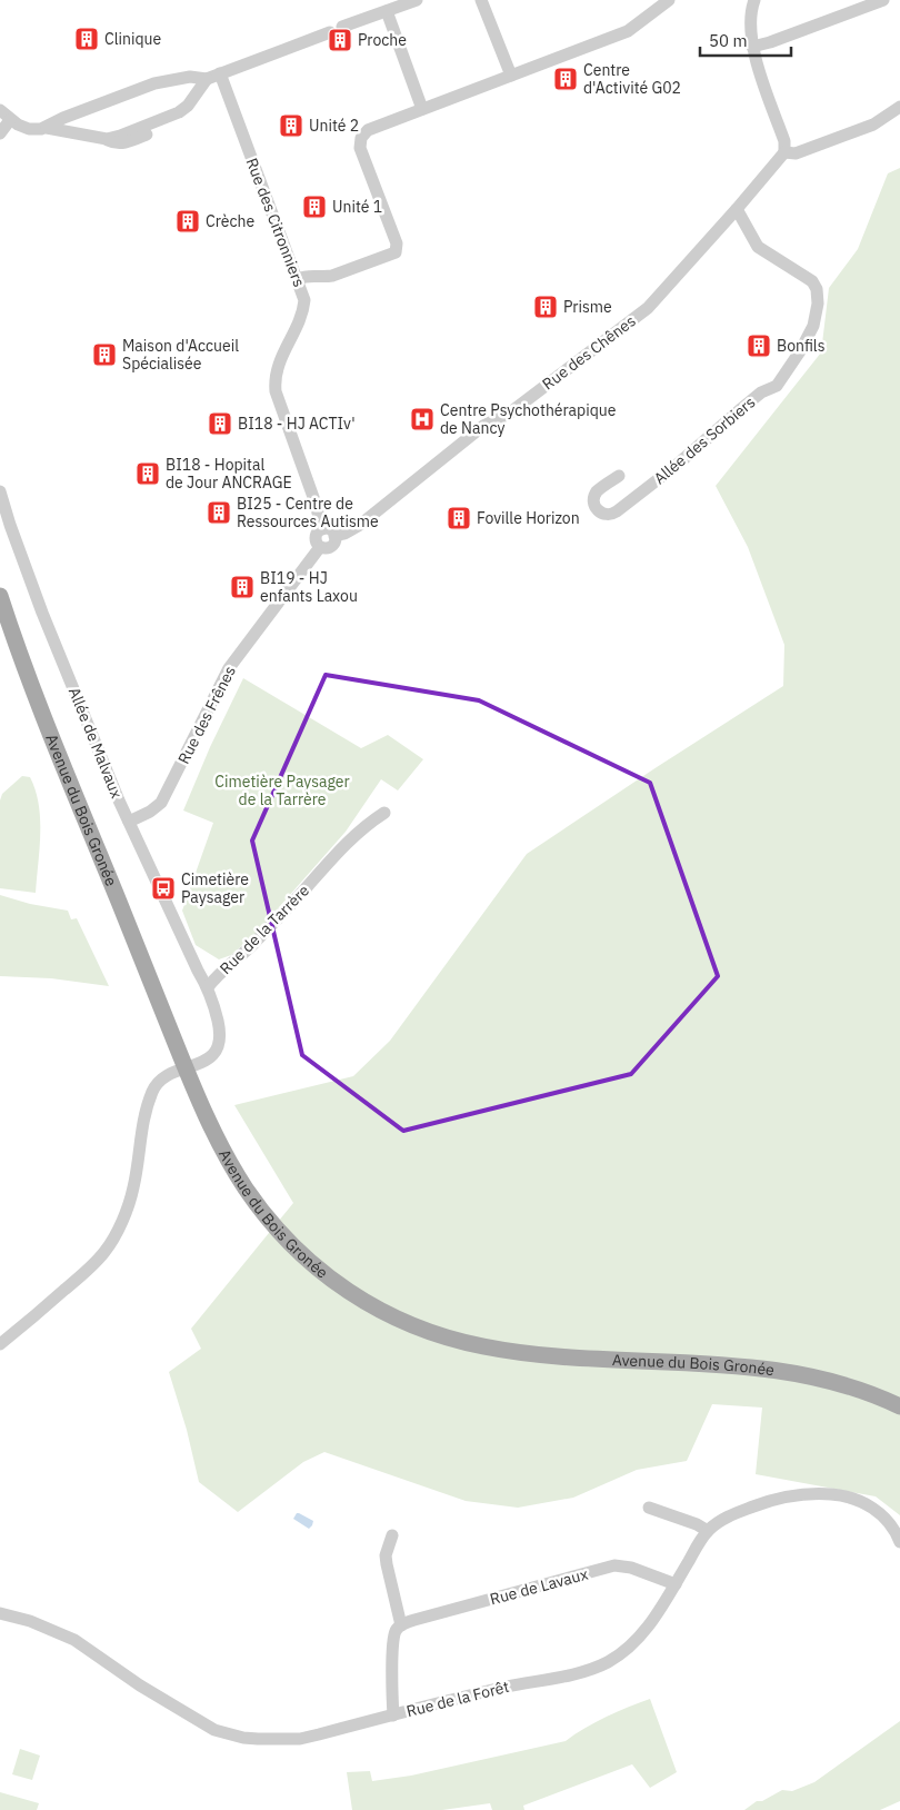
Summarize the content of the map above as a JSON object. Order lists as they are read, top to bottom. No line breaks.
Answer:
{"streets":{"main road":["Avenue du Bois Gronée"],"street":["Rue des Citronniers","Rue des Chênes","Allée des Sorbiers","Rue des Frênes","Allée de Malvaux","Rue de la Tarrère","Rue de Lavaux","Rue de la Forêt"]},"crossings":[["Rue des Citronniers","Rue des Chênes"],["Rue des Citronniers","Rue des Frênes"],["Rue des Chênes","Allée des Sorbiers"],["Rue des Chênes","Rue des Frênes"],["Rue des Frênes","Allée de Malvaux"],["Allée de Malvaux","Rue de la Tarrère"],["Rue de Lavaux","Rue de la Forêt"]],"parks":["Cimetière Paysager de la Tarrère"],"places":{"building":["Clinique","Proche","Centre d'Activité G02","Unité 2","Unité 1","Crèche","Prisme","Bonfils","Maison d'Accueil Spécialisée","BI18 - HJ ACTIv'","BI18 - Hopital de Jour ANCRAGE","BI25 - Centre de Ressources Autisme","Foville Horizon","BI19 - HJ enfants Laxou"],"hospital":["Centre Psychothérapique de Nancy"],"bus stop":["Cimetière Paysager"]},"scale_bar":"50 m"}
